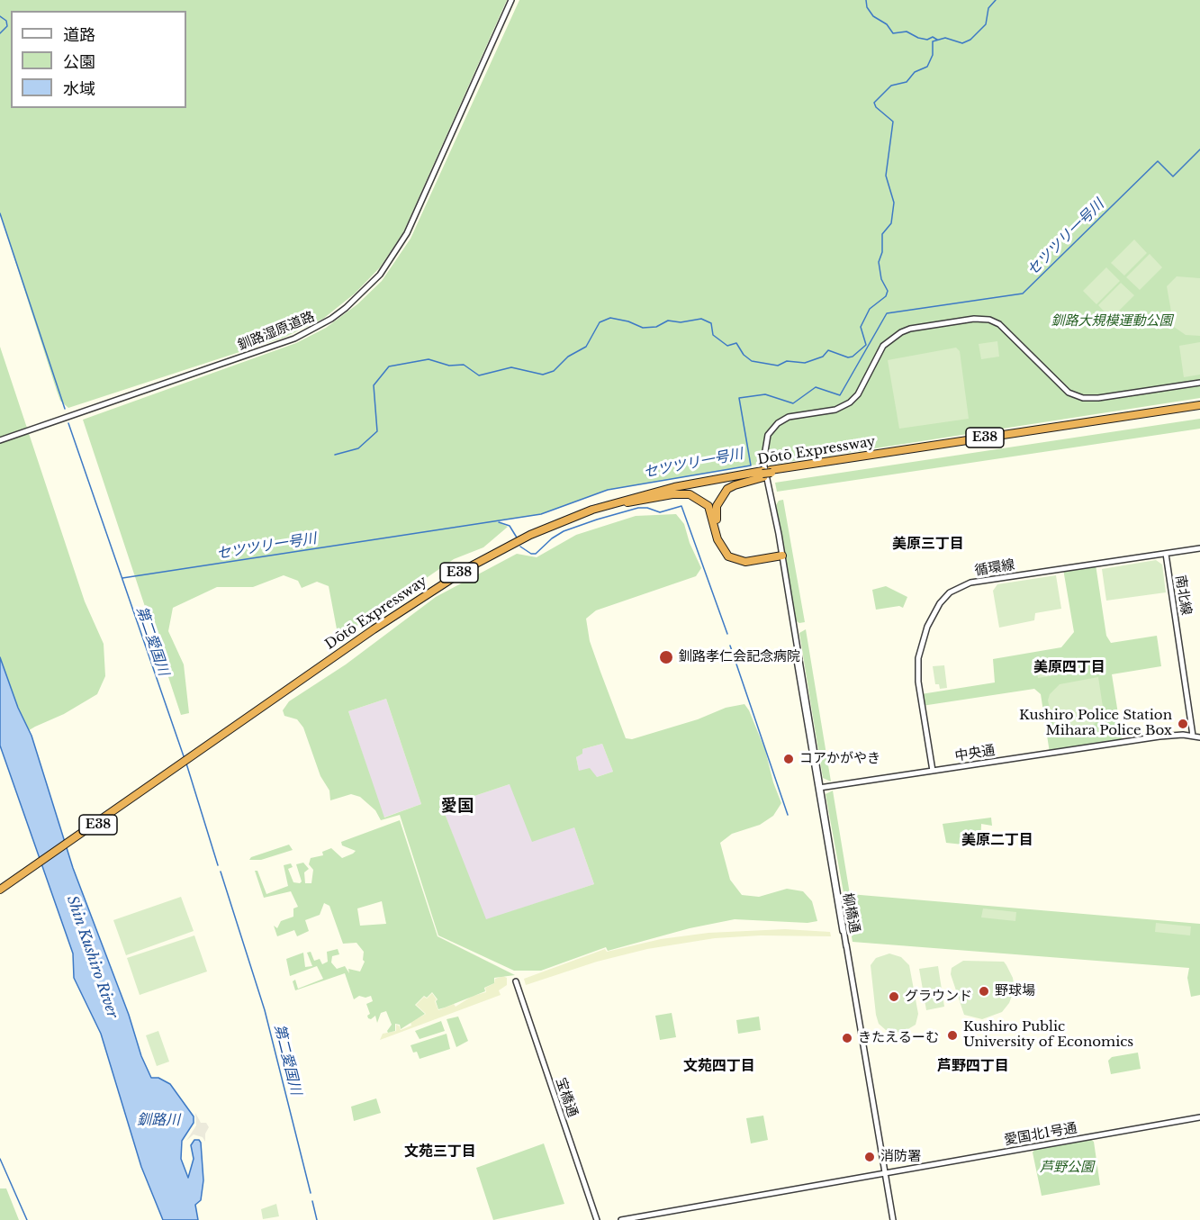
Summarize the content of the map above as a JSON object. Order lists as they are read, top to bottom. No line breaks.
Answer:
{"streets":{"highway":["E38","Dōtō Expressway"],"street":["釧路湿原道路","循環線","南北線","中央通","柳橋通","宝橋通","愛国北1号通"]},"crossings":[["循環線","南北線"],["循環線","中央通"],["南北線","中央通"],["中央通","柳橋通"],["柳橋通","愛国北1号通"]],"districts":["美原三丁目","美原四丁目","愛国","美原二丁目","文苑四丁目","芦野四丁目","文苑三丁目"],"water":["セツツリ一号川","第二愛国川","Shin Kushiro River","釧路川"],"parks":["釧路大規模運動公園","芦野公園"],"places":["釧路孝仁会記念病院","Kushiro Police Station Mihara Police Box","コアかがやき","野球場","グラウンド","Kushiro Public University of Economics","きたえるーむ","消防署"],"legend":["道路","公園","水域"]}
